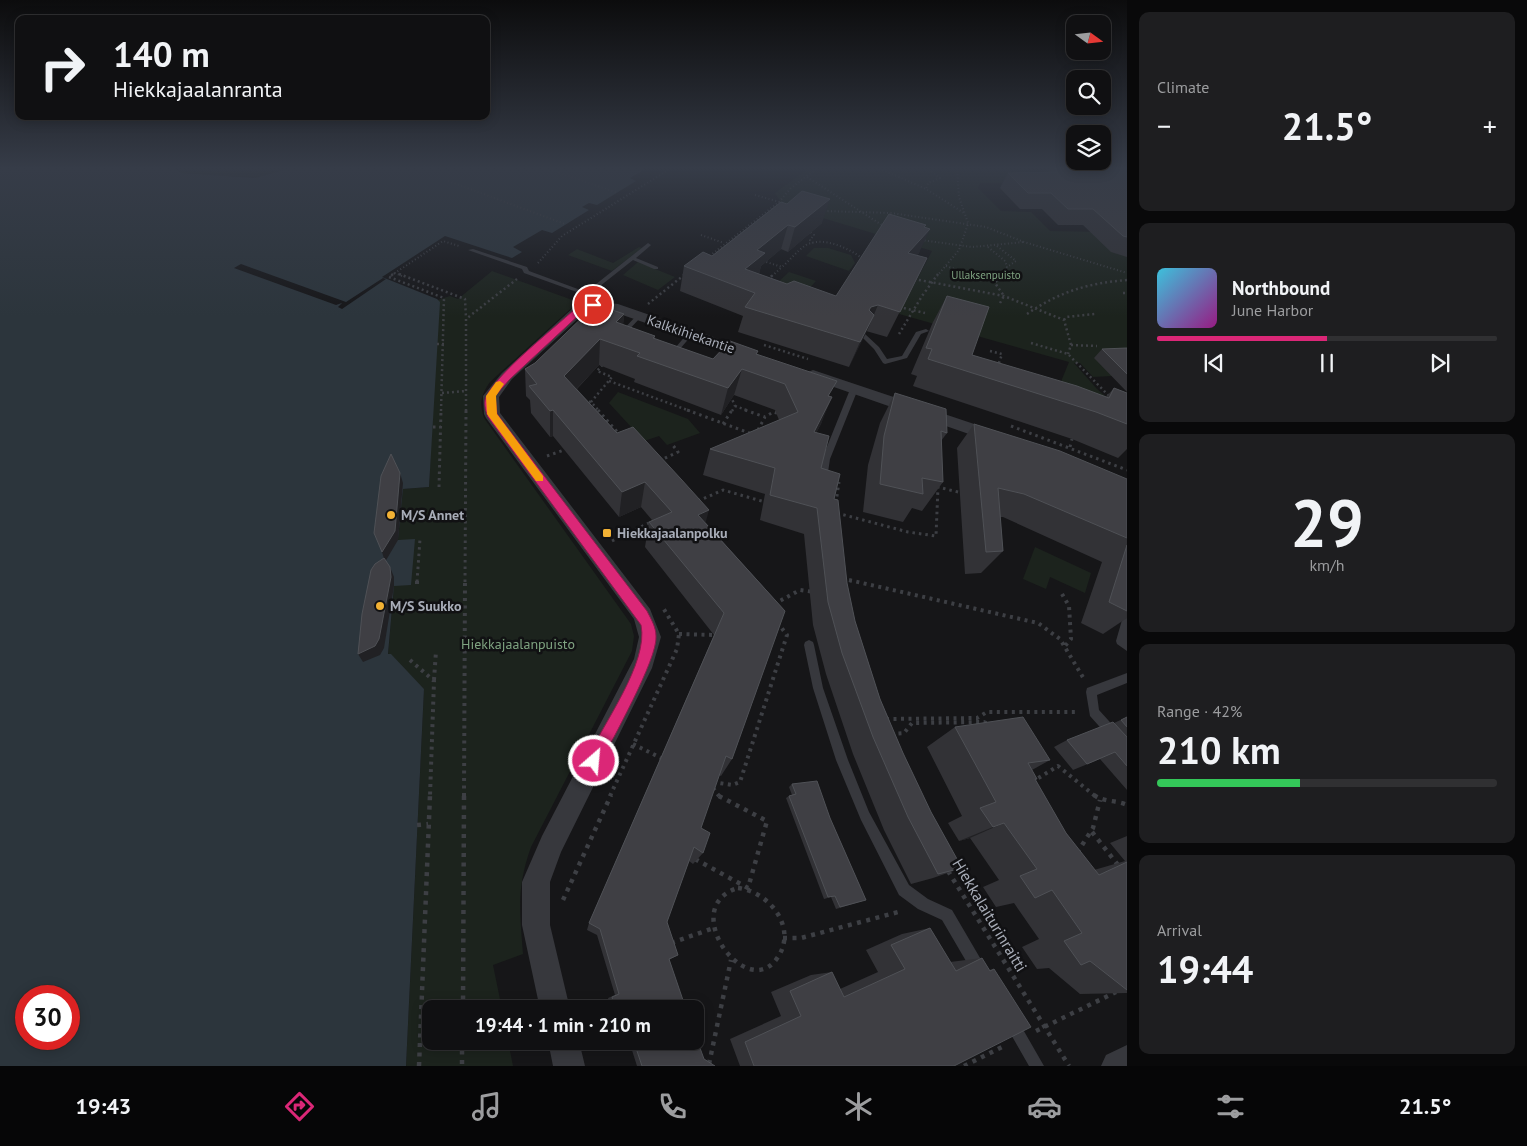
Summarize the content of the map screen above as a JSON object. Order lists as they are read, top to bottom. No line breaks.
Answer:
{"streets":{"street":["Kalkkihiekantie"],"path":["Hiekkalaiturinraitti"]},"parks":["Ullaksenpuisto","Hiekkajaalanpuisto"],"places":{"other":["M/S Annet","M/S Suukko"],"transit":["Hiekkajaalanpolku"]},"north":"right","page":{"tile":["Climate",["29","km/h"],["Range · 42%","210 km"],["Arrival","19:44"]],"turn":["140 m","Hiekkajaalanranta"],"heat":["−","21.5°","+"],"song":["Northbound","June Harbor"],"limit":"30","trip":"19:44 · 1 min · 210 m","tabs":["19:43","21.5°"]}}
